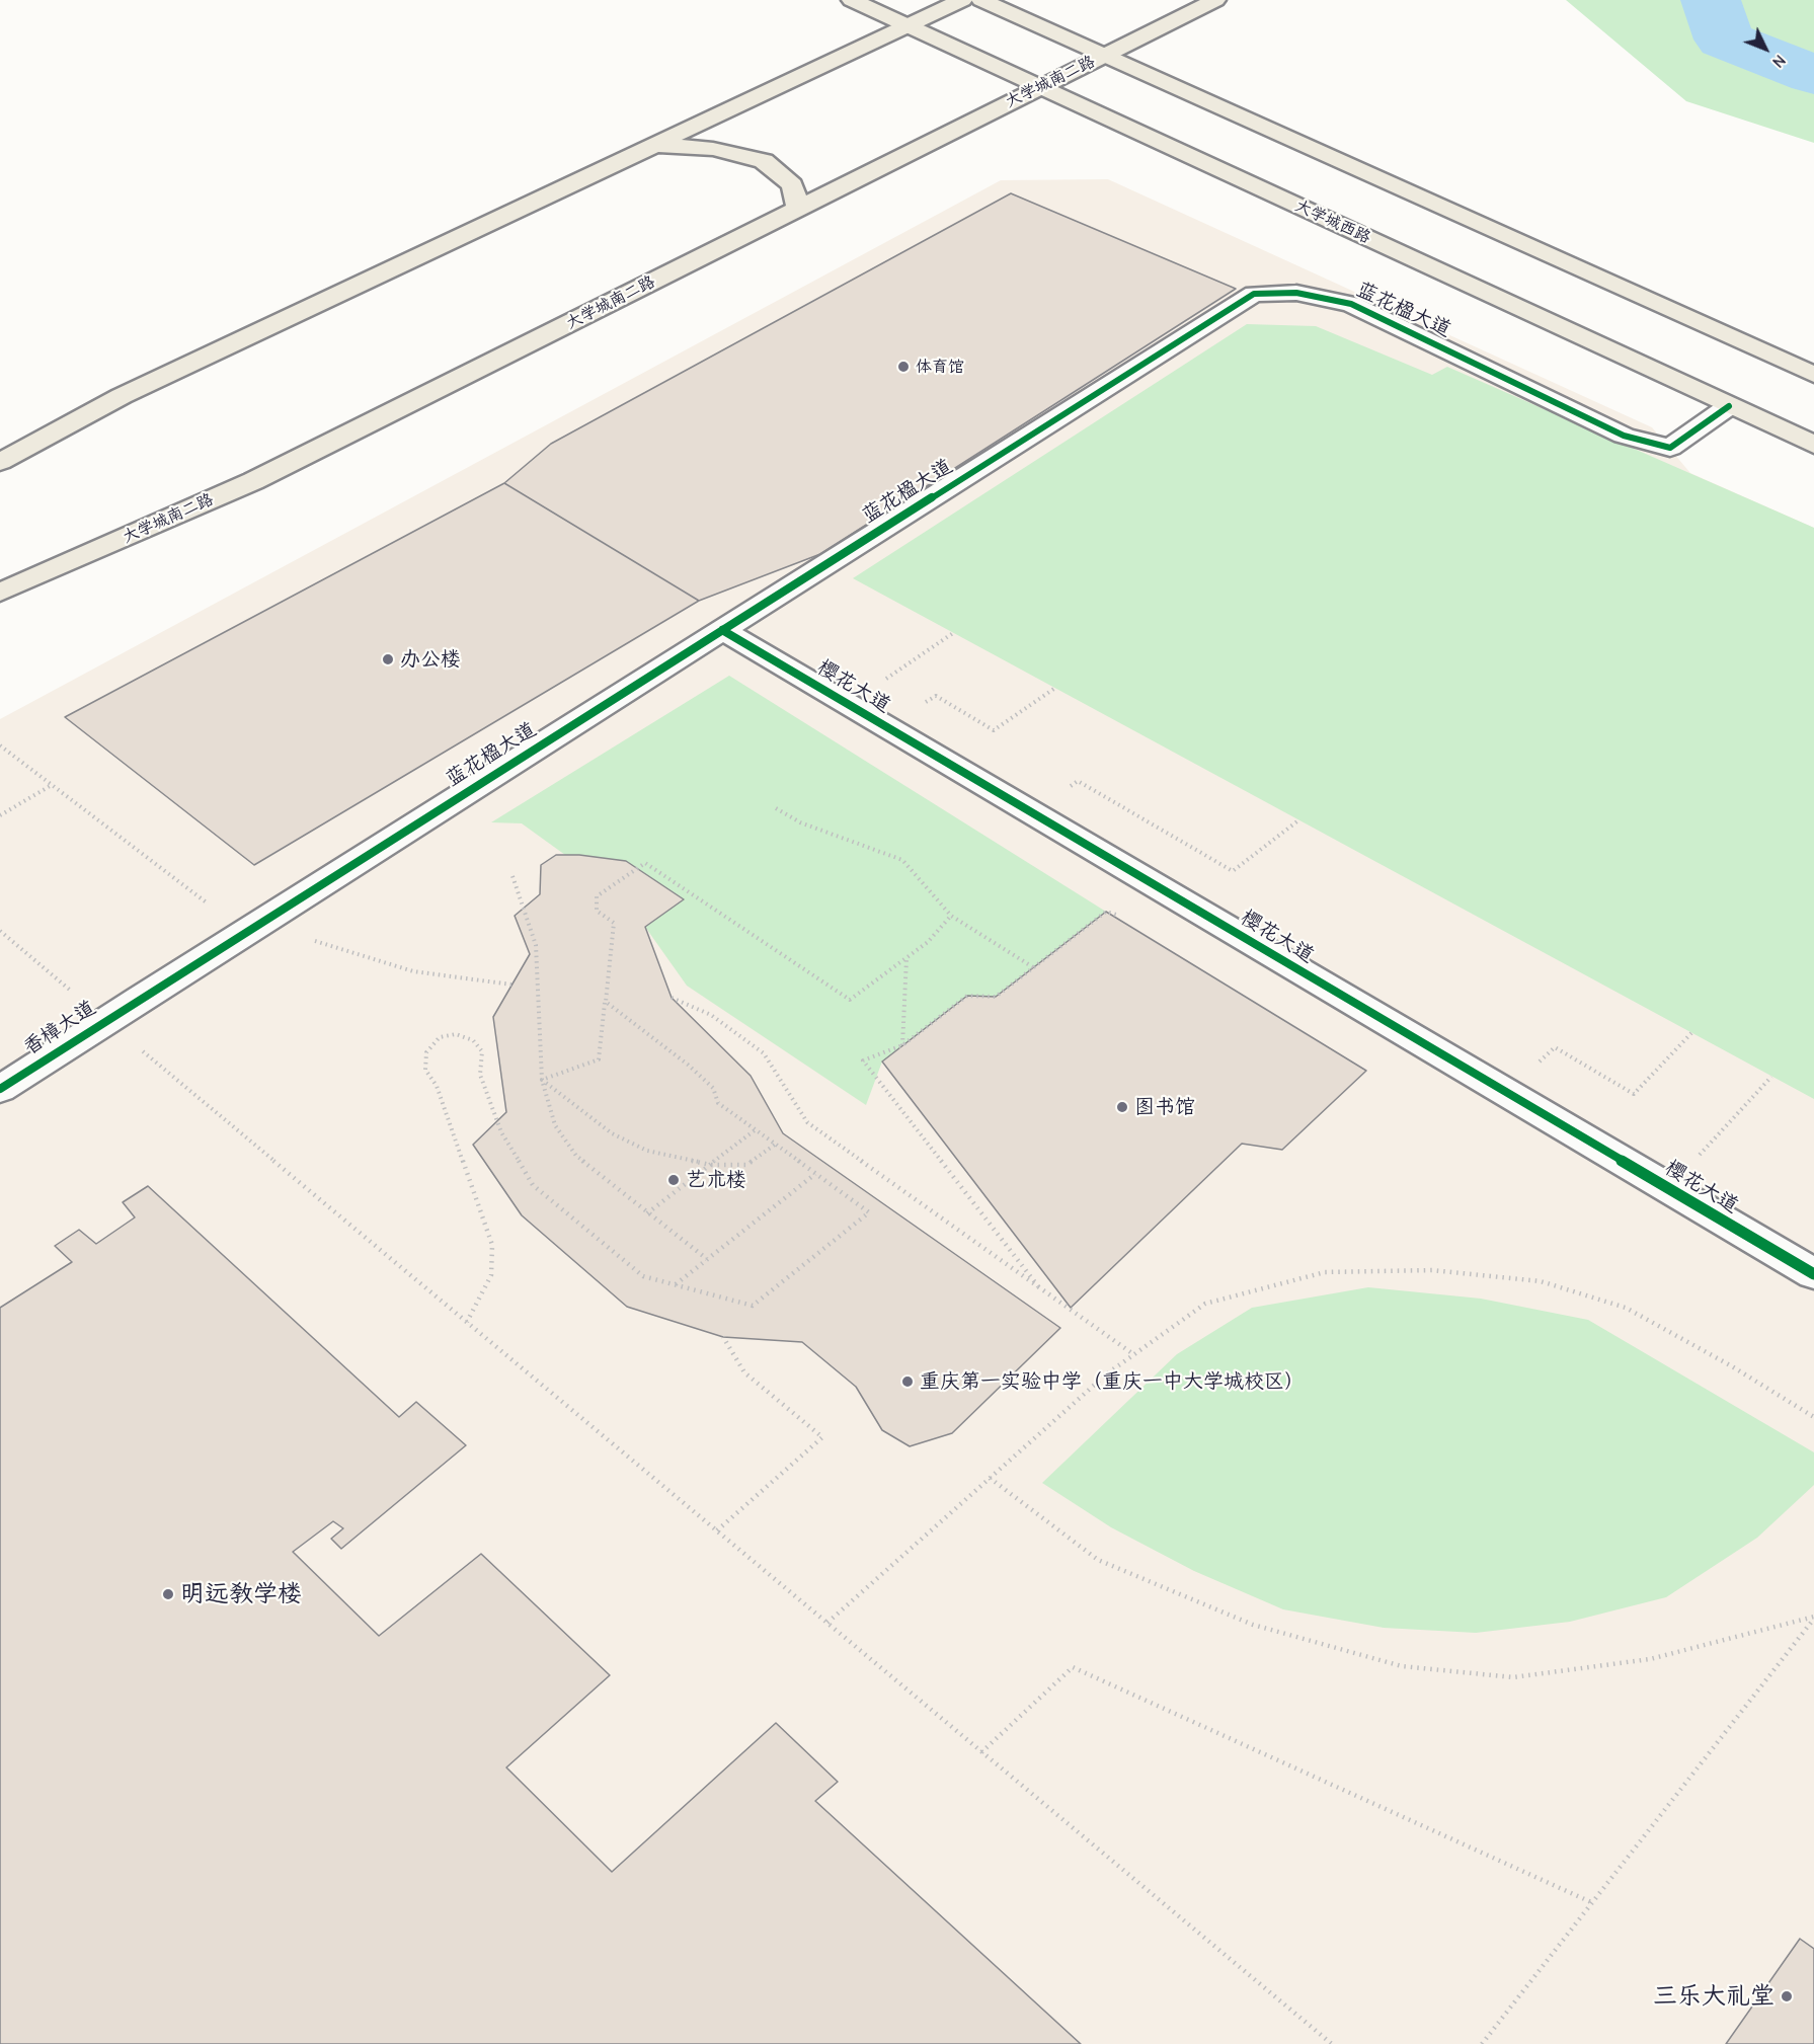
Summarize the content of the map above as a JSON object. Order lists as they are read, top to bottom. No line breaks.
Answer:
{"streets":{"main road":["大学城南二路","大学城西路"],"street":["蓝花楹大道","樱花大道","香樟大道"]},"crossings":[["大学城南二路","大学城西路"],["大学城西路","蓝花楹大道"],["蓝花楹大道","樱花大道"],["蓝花楹大道","香樟大道"]],"places":["体育馆","办公楼","图书馆","艺术楼","重庆第一实验中学（重庆一中大学城校区）","明远教学楼","三乐大礼堂"],"north":"bottom right"}
